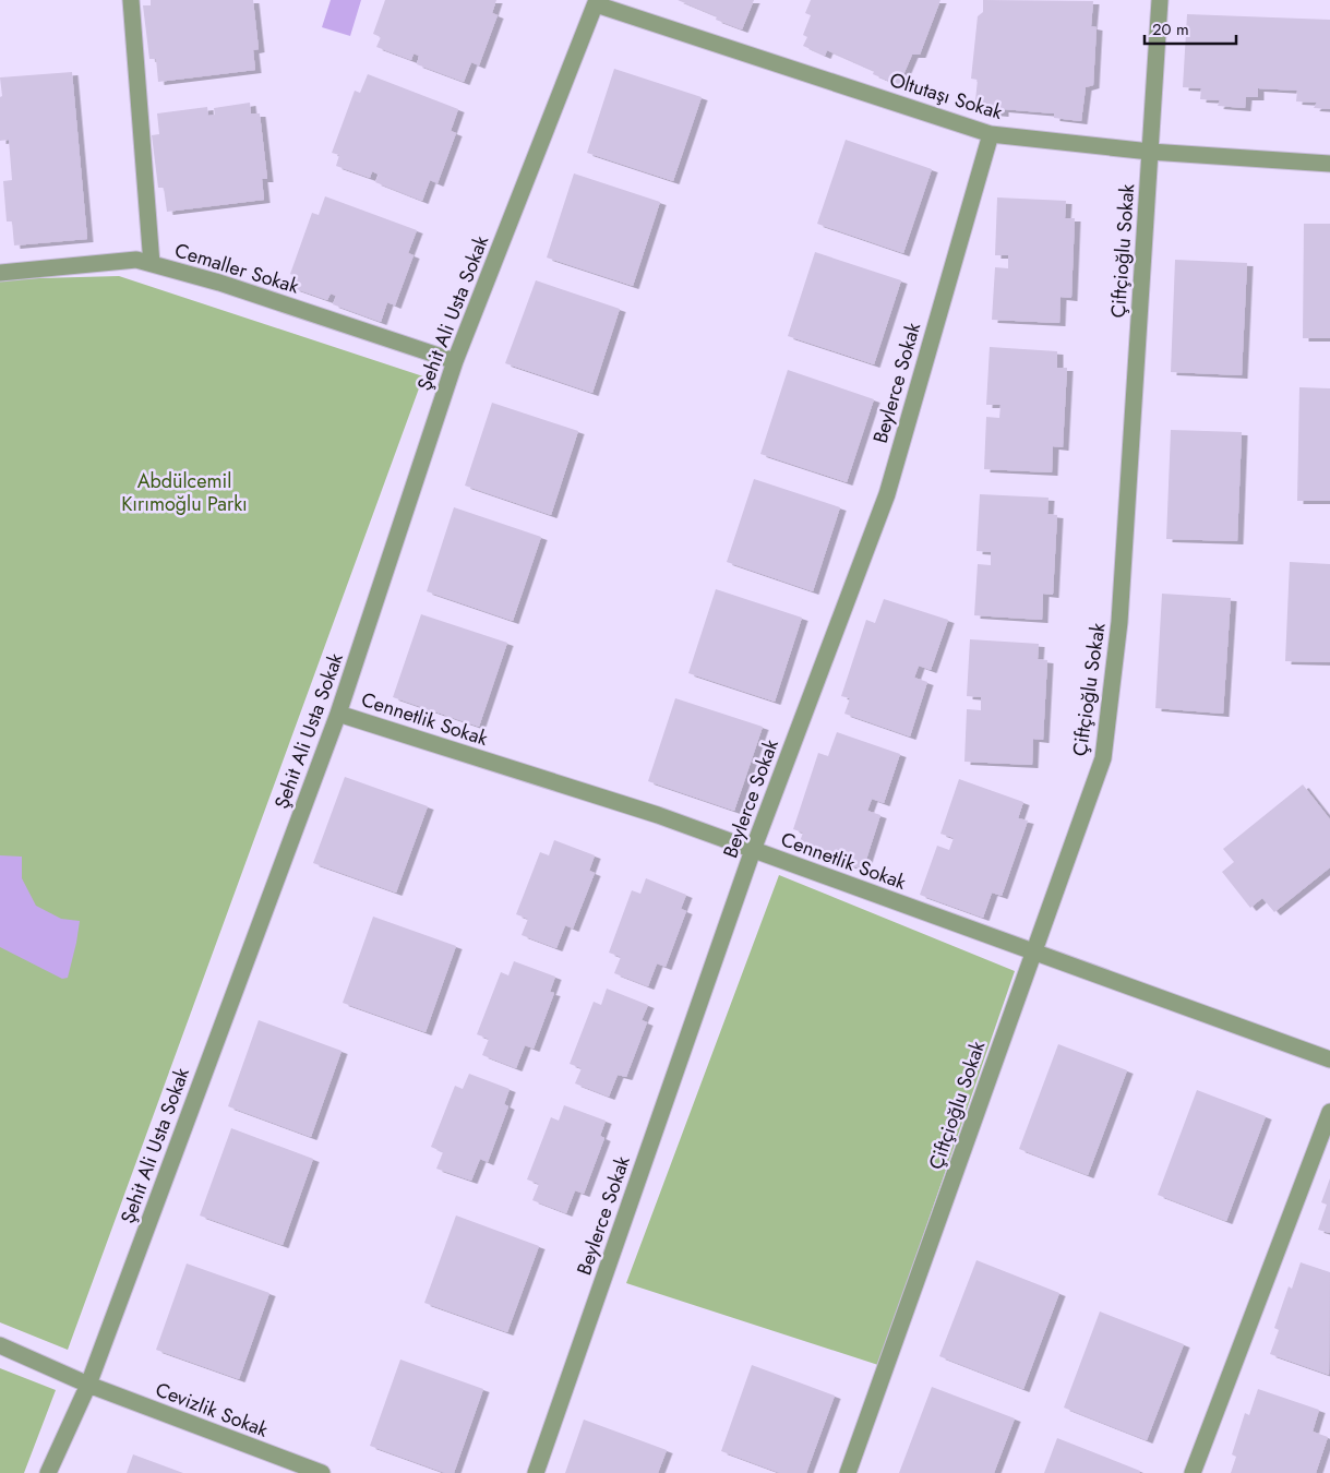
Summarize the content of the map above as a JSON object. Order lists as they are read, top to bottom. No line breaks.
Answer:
{"streets":{"street":["Oltutaşı Sokak","Çiftçioğlu Sokak","Cemaller Sokak","Şehit Ali Usta Sokak","Beylerce Sokak","Cennetlik Sokak","Cevizlik Sokak"]},"crossings":[["Oltutaşı Sokak","Çiftçioğlu Sokak"],["Oltutaşı Sokak","Şehit Ali Usta Sokak"],["Oltutaşı Sokak","Beylerce Sokak"],["Çiftçioğlu Sokak","Cennetlik Sokak"],["Cemaller Sokak","Şehit Ali Usta Sokak"],["Şehit Ali Usta Sokak","Cennetlik Sokak"],["Şehit Ali Usta Sokak","Cevizlik Sokak"],["Beylerce Sokak","Cennetlik Sokak"]],"parks":["Abdülcemil Kırımoğlu Parkı"],"scale_bar":"20 m"}
